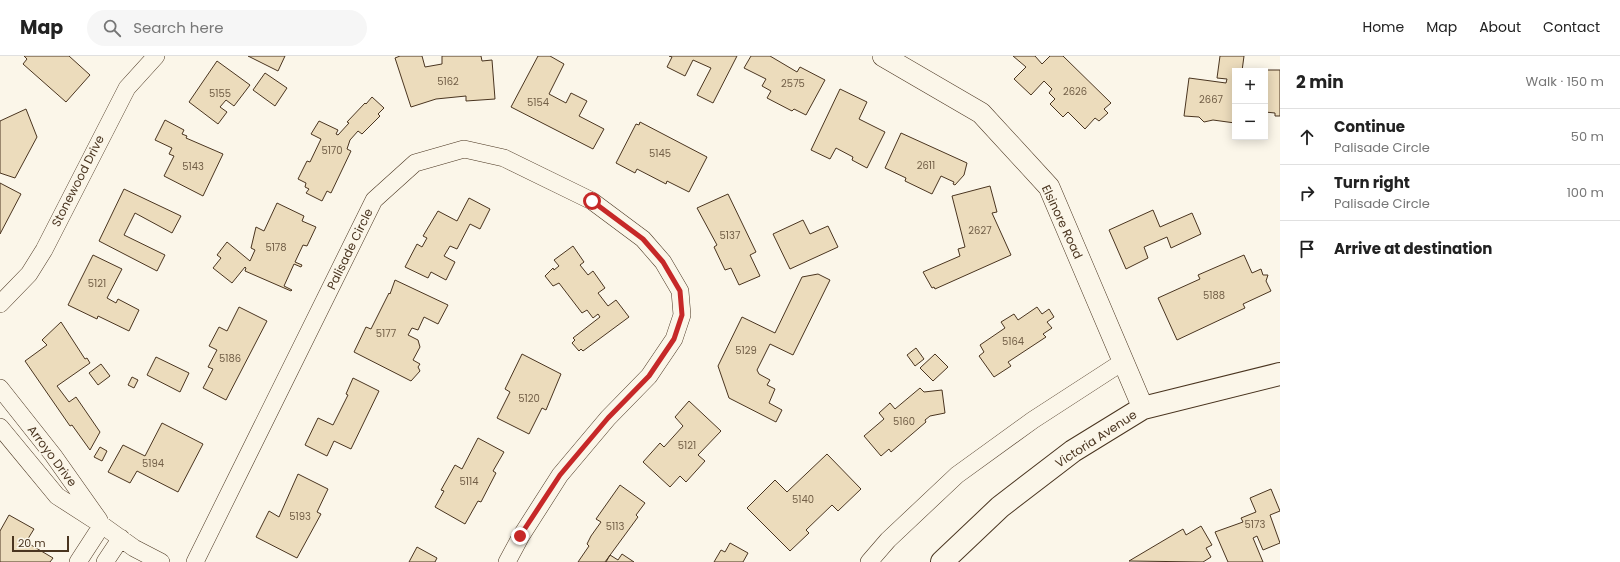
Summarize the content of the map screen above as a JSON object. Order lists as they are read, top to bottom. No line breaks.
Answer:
{"streets":{"main road":["Victoria Avenue"],"street":["Stonewood Drive","Elsinore Road","Palisade Circle","Arroyo Drive"]},"crossings":[["Elsinore Road","Victoria Avenue"]],"house_numbers":["5162","2575","2626","5155","2667","5154","5170","5145","2611","5143","2627","5137","5178","5121","5188","5177","5164","5129","5186","5120","5160","5121","5194","5114","5140","5193","5173","5113"],"scale_bar":"20 m","page":{"header":"Map","search":"Search here","nav":["Home","Map","About","Contact"],"heading":["2 min","Walk · 150 m"],"map_buttons":["+","−"],"list":[["Continue","Palisade Circle","50 m"],["Turn right","Palisade Circle","100 m"],"Arrive at destination"],"scale":"20 m"}}
